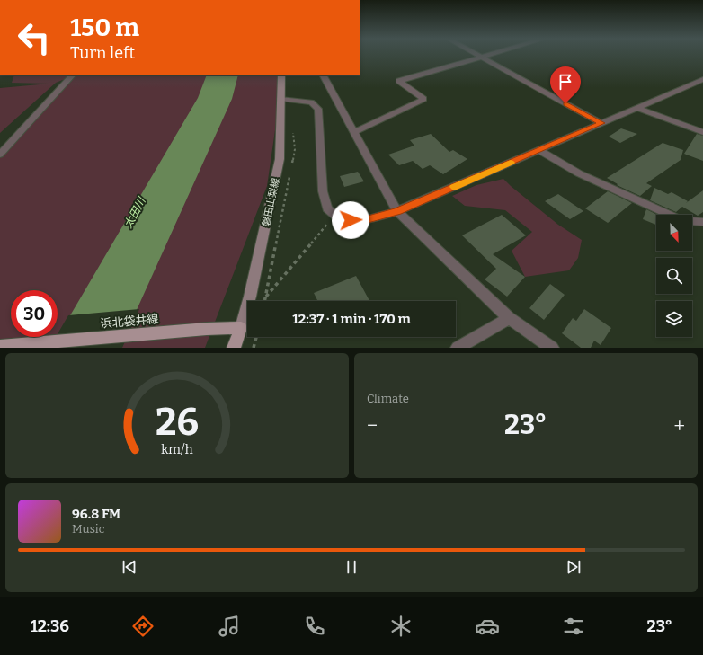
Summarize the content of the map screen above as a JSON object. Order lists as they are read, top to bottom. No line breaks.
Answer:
{"streets":{"main road":["磐田山梨線","浜北袋井線"]},"crossings":[["磐田山梨線","浜北袋井線"]],"water":["太田川"],"north":"bottom right","page":{"turn":["150 m","Turn left"],"limit":"30","trip":"12:37 · 1 min · 170 m","tile":"Climate","heat":["−","23°","+"],"song":["96.8 FM","Music"],"tabs":["12:36","23°"],"gauge":["26","km/h"]}}
